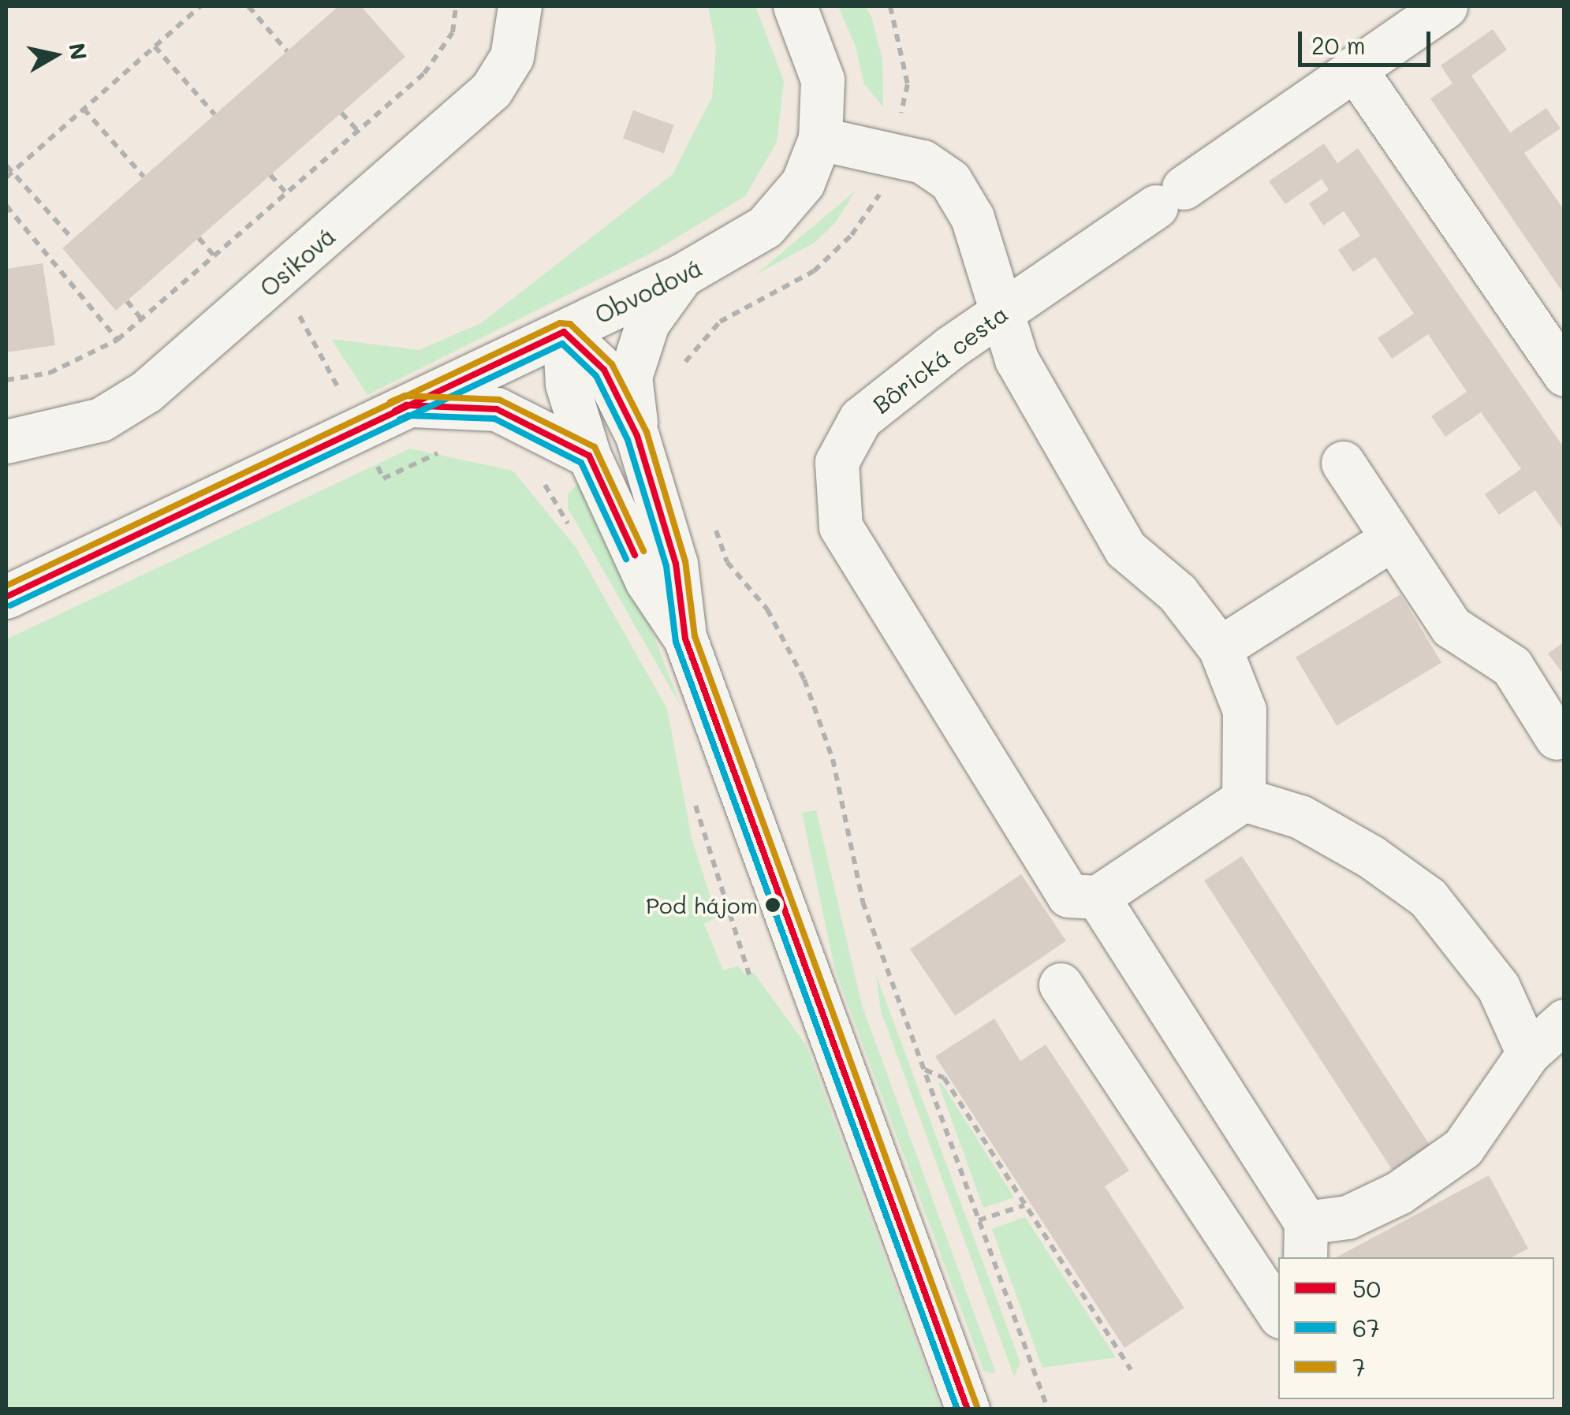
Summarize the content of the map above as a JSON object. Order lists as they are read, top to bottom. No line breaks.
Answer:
{"streets":{"street":["Osiková","Obvodová","Bôrická cesta"]},"places":["Pod hájom"],"lines":["transit line 7","transit line 50","transit line 67"],"legend":["50","67","7"],"scale_bar":"20 m","north":"right"}
